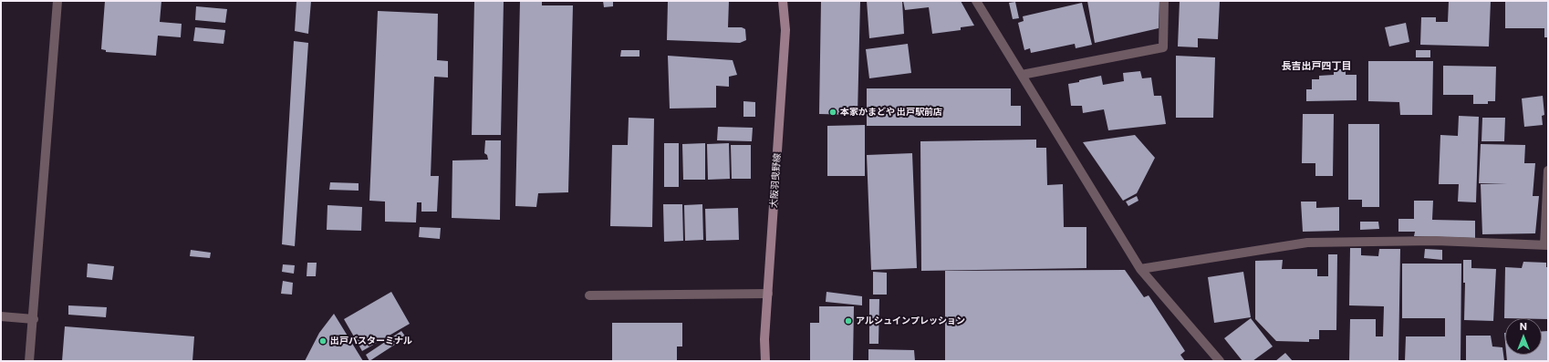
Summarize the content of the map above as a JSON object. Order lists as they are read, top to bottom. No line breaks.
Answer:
{"streets":{"main road":["大阪羽曳野線"]},"districts":["長吉出戸四丁目"],"places":["本家かまどや 出戸駅前店","アルシュインプレッション","出戸バスターミナル"],"north":"top"}
